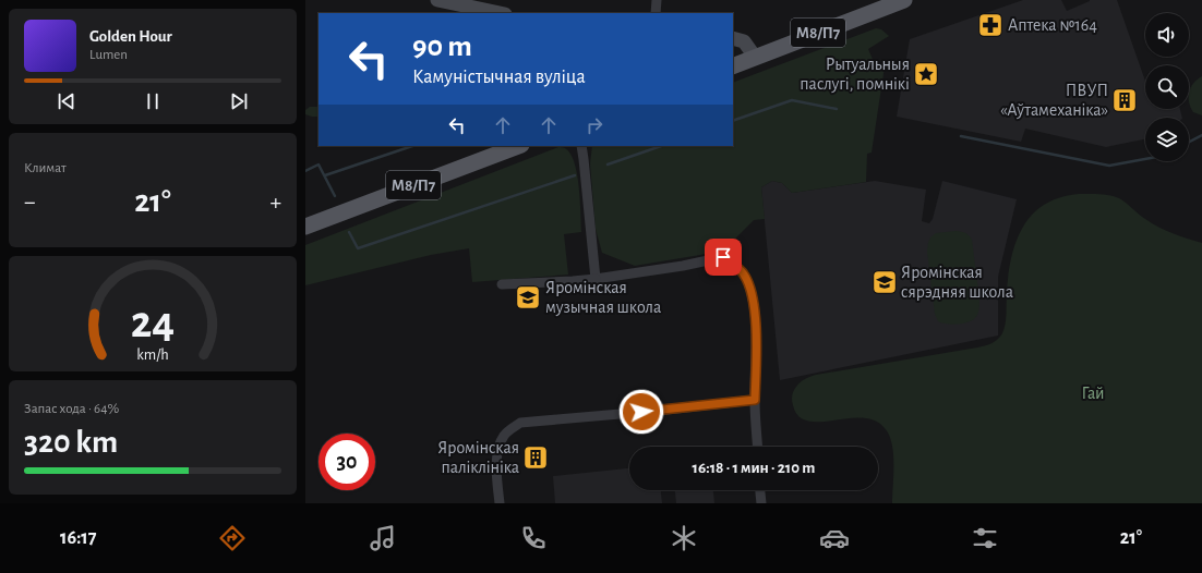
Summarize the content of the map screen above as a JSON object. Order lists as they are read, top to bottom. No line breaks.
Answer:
{"streets":{"main road":["М8/П7"]},"parks":["Гай"],"places":{"pharmacy":["Аптека №164"],"place":["Рытуальныя паслугі, помнікі"],"building":["ПВУП «Аўтамеханіка»","Яромінская паліклініка"],"school or university":["Яромінская сярэдняя школа","Яромінская музычная школа"]},"page":{"turn":["90 m","Камуністычная вуліца"],"song":["Golden Hour","Lumen"],"tile":["Климат",["Запас хода · 64%","320 km"]],"heat":["−","21°","+"],"limit":"30","trip":"16:18 · 1 мин · 210 m","tabs":["16:17","21°"],"gauge":["24","km/h"]}}
